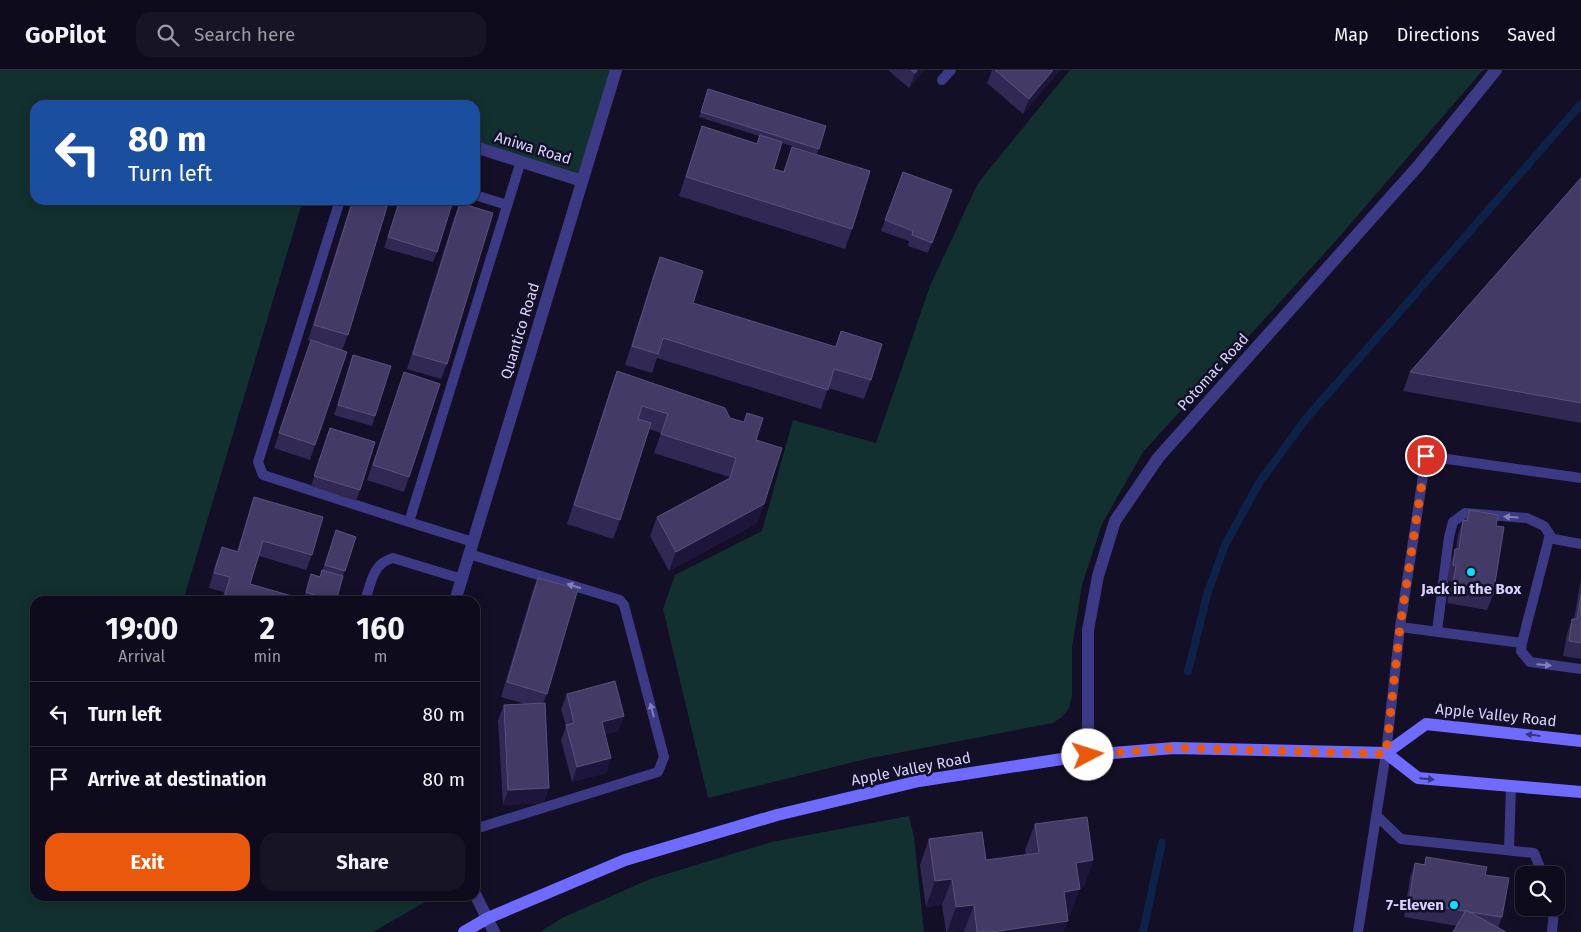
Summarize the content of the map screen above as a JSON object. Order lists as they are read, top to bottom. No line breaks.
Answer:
{"streets":{"main road":["Apple Valley Road"],"street":["Aniwa Road","Quantico Road","Potomac Road"]},"crossings":[["Aniwa Road","Quantico Road"],["Potomac Road","Apple Valley Road"]],"places":["Jack in the Box","7-Eleven"],"page":{"header":"GoPilot","search":"Search here","nav":["Map","Directions","Saved"],"turn":["80 m","Turn left"],"eta":["19:00","Arrival","2","min","160","m"],"list":[{"name":"Turn left","value":"80 m"},{"name":"Arrive at destination","value":"80 m"}],"buttons":["Exit","Share"]}}
